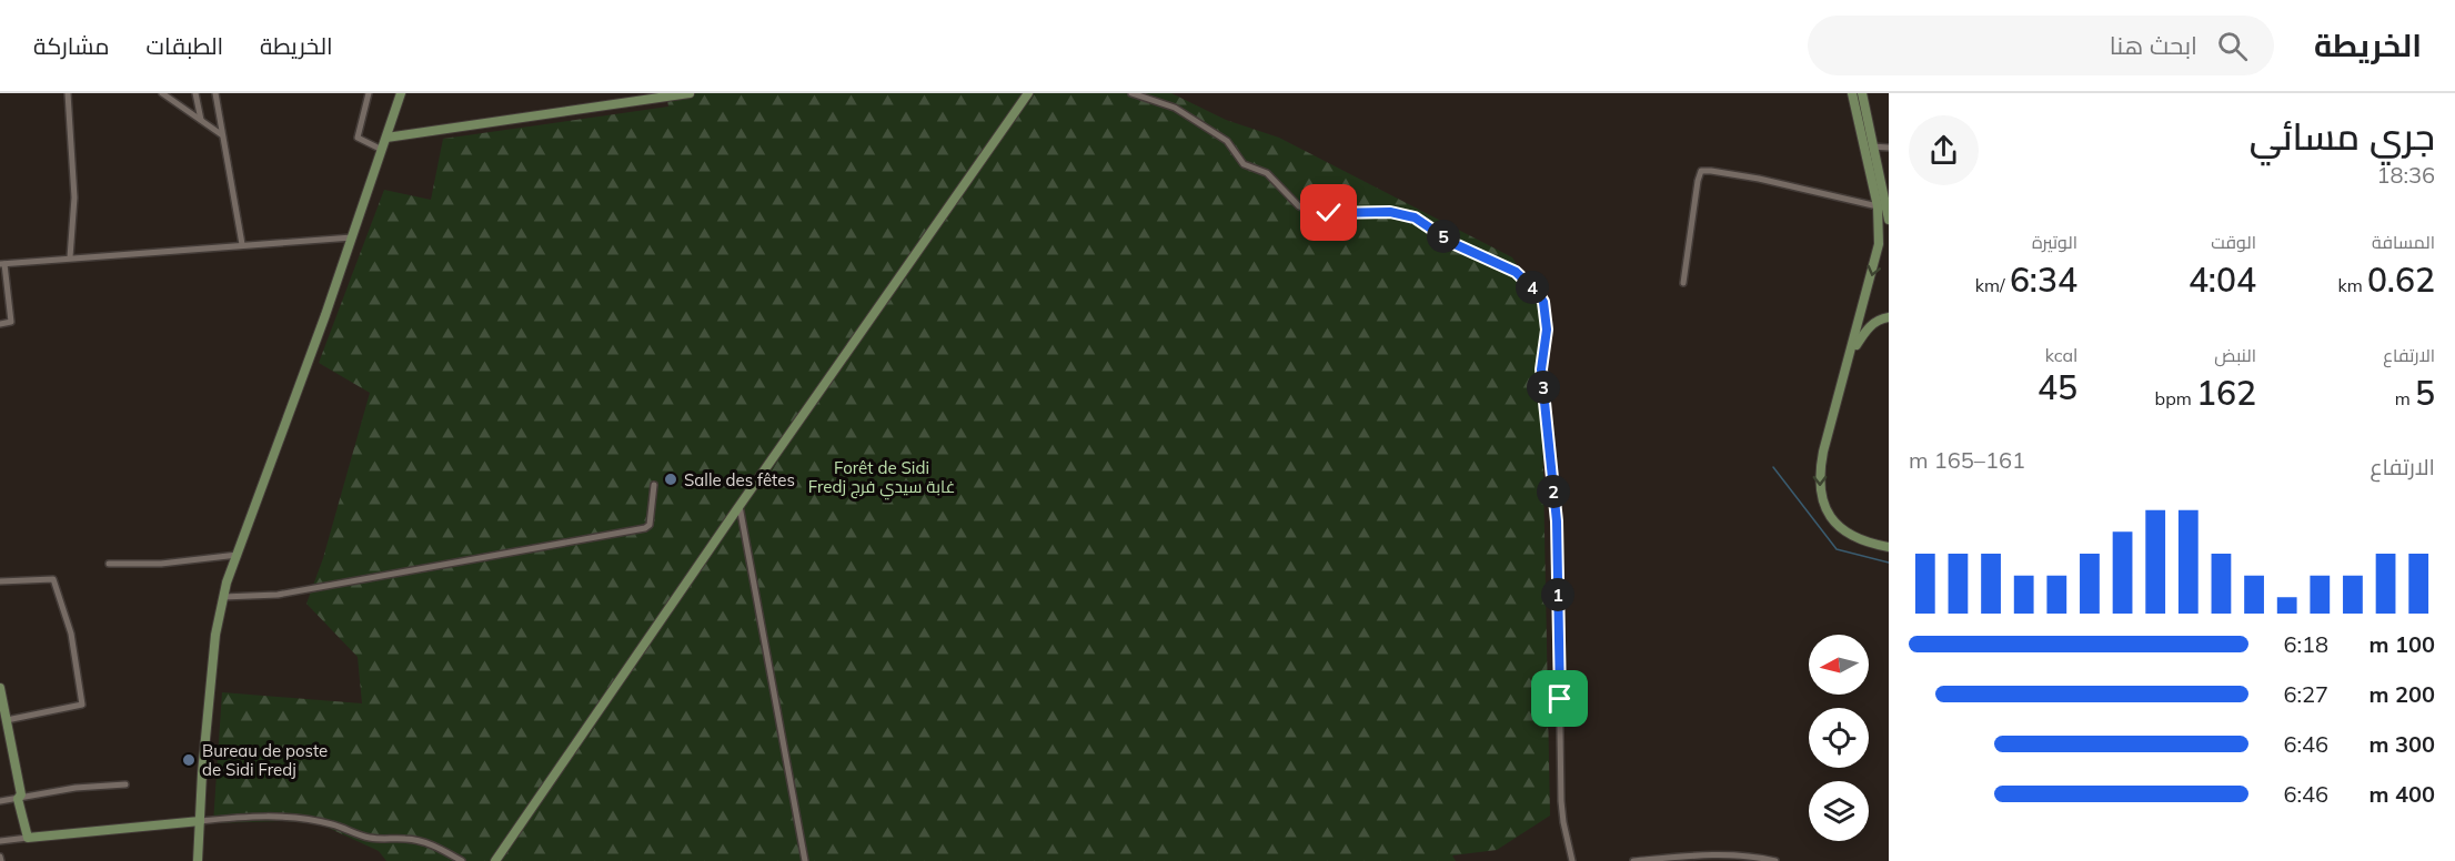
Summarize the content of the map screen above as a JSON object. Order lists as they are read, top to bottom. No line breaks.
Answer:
{"parks":["Forêt de Sidi Fredj غابة سيدي فرج"],"places":["Salle des fêtes","Bureau de poste de Sidi Fredj"],"north":"left","page":{"header":"الخريطة","search":"ابحث هنا","nav":["الخريطة","الطبقات","مشاركة"],"heading":["جري مسائي","18:36"],"stats":[["المسافة","0.62 km"],["الوقت","4:04"],["الوتيرة","6:34 /km"],["الارتفاع","5 m"],["النبض","162 bpm"],["kcal","45"]],"pins":["5","4","3","2","1"],"chart":["الارتفاع","161–165 m"],"list":[{"name":"100 m","note":"6:18"},{"name":"200 m","note":"6:27"},{"name":"300 m","note":"6:46"},{"name":"400 m","note":"6:46"}]}}
